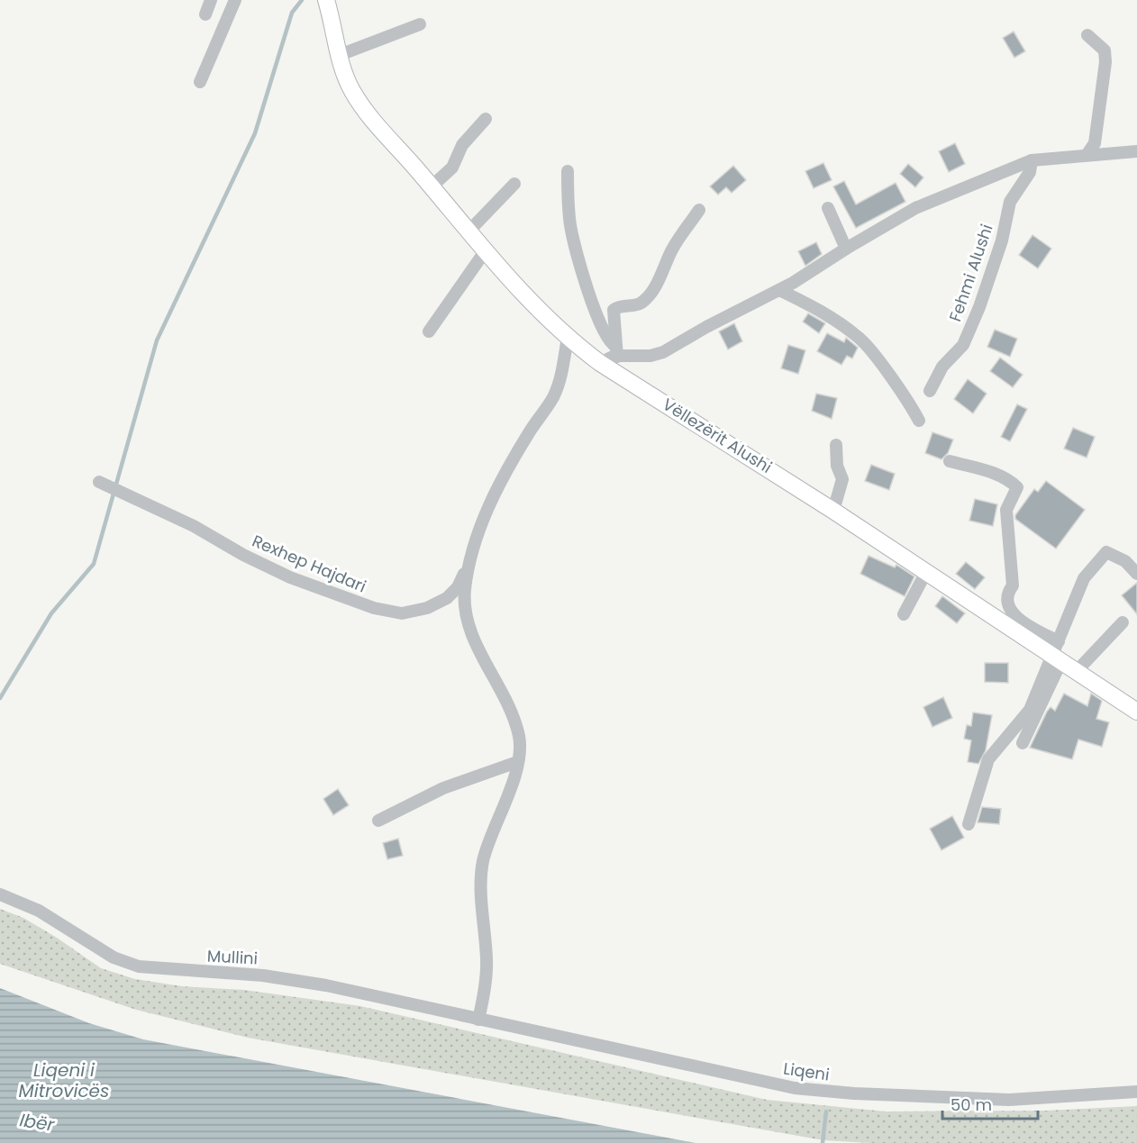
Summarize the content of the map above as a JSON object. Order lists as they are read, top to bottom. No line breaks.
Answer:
{"streets":{"main road":["Vëllezërit Alushi"],"street":["Fehmi Alushi","Rexhep Hajdari","Mullini","Liqeni"]},"crossings":[["Vëllezërit Alushi","Rexhep Hajdari"],["Rexhep Hajdari","Mullini"],["Rexhep Hajdari","Liqeni"],["Mullini","Liqeni"]],"water":["Liqeni i Mitrovicës","Ibër"],"scale_bar":"50 m"}
